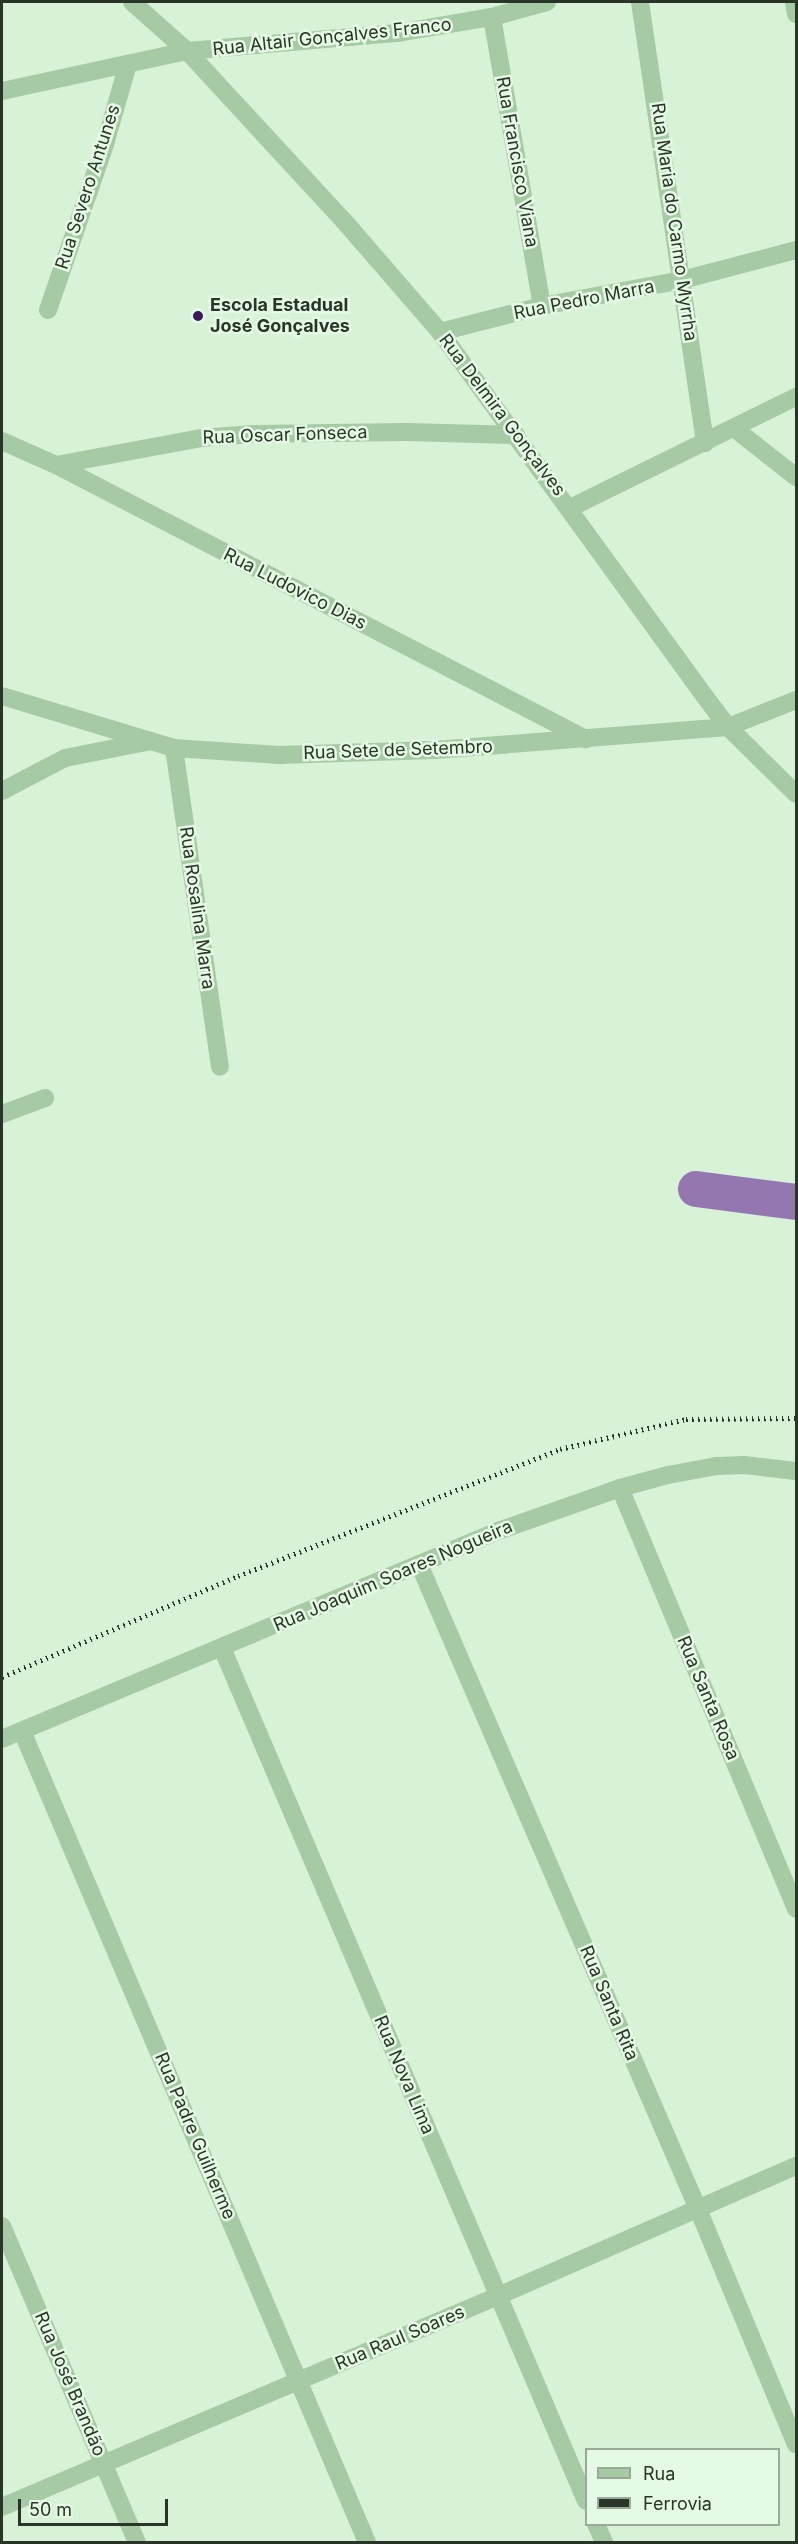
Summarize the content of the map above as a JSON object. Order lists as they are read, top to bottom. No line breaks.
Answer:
{"streets":{"street":["Rua Altair Gonçalves Franco","Rua Francisco Viana","Rua Severo Antunes","Rua Maria do Carmo Myrrha","Rua Pedro Marra","Rua Delmira Gonçalves","Rua Oscar Fonseca","Rua Ludovico Dias","Rua Sete de Setembro","Rua Rosalina Marra","Rua Joaquim Soares Nogueira","Rua Santa Rosa","Rua Santa Rita","Rua Nova Lima","Rua Padre Guilherme","Rua Raul Soares","Rua José Brandão"]},"crossings":[["Rua Altair Gonçalves Franco","Rua Francisco Viana"],["Rua Altair Gonçalves Franco","Rua Delmira Gonçalves"],["Rua Francisco Viana","Rua Pedro Marra"],["Rua Maria do Carmo Myrrha","Rua Pedro Marra"],["Rua Pedro Marra","Rua Delmira Gonçalves"],["Rua Delmira Gonçalves","Rua Oscar Fonseca"],["Rua Delmira Gonçalves","Rua Sete de Setembro"],["Rua Oscar Fonseca","Rua Ludovico Dias"],["Rua Ludovico Dias","Rua Sete de Setembro"],["Rua Sete de Setembro","Rua Rosalina Marra"],["Rua Joaquim Soares Nogueira","Rua Santa Rosa"],["Rua Joaquim Soares Nogueira","Rua Santa Rita"],["Rua Joaquim Soares Nogueira","Rua Nova Lima"],["Rua Joaquim Soares Nogueira","Rua Padre Guilherme"],["Rua Santa Rita","Rua Raul Soares"],["Rua Nova Lima","Rua Raul Soares"],["Rua Padre Guilherme","Rua Raul Soares"],["Rua Raul Soares","Rua José Brandão"]],"places":["Escola Estadual José Gonçalves"],"legend":["Rua","Ferrovia"],"scale_bar":"50 m"}
